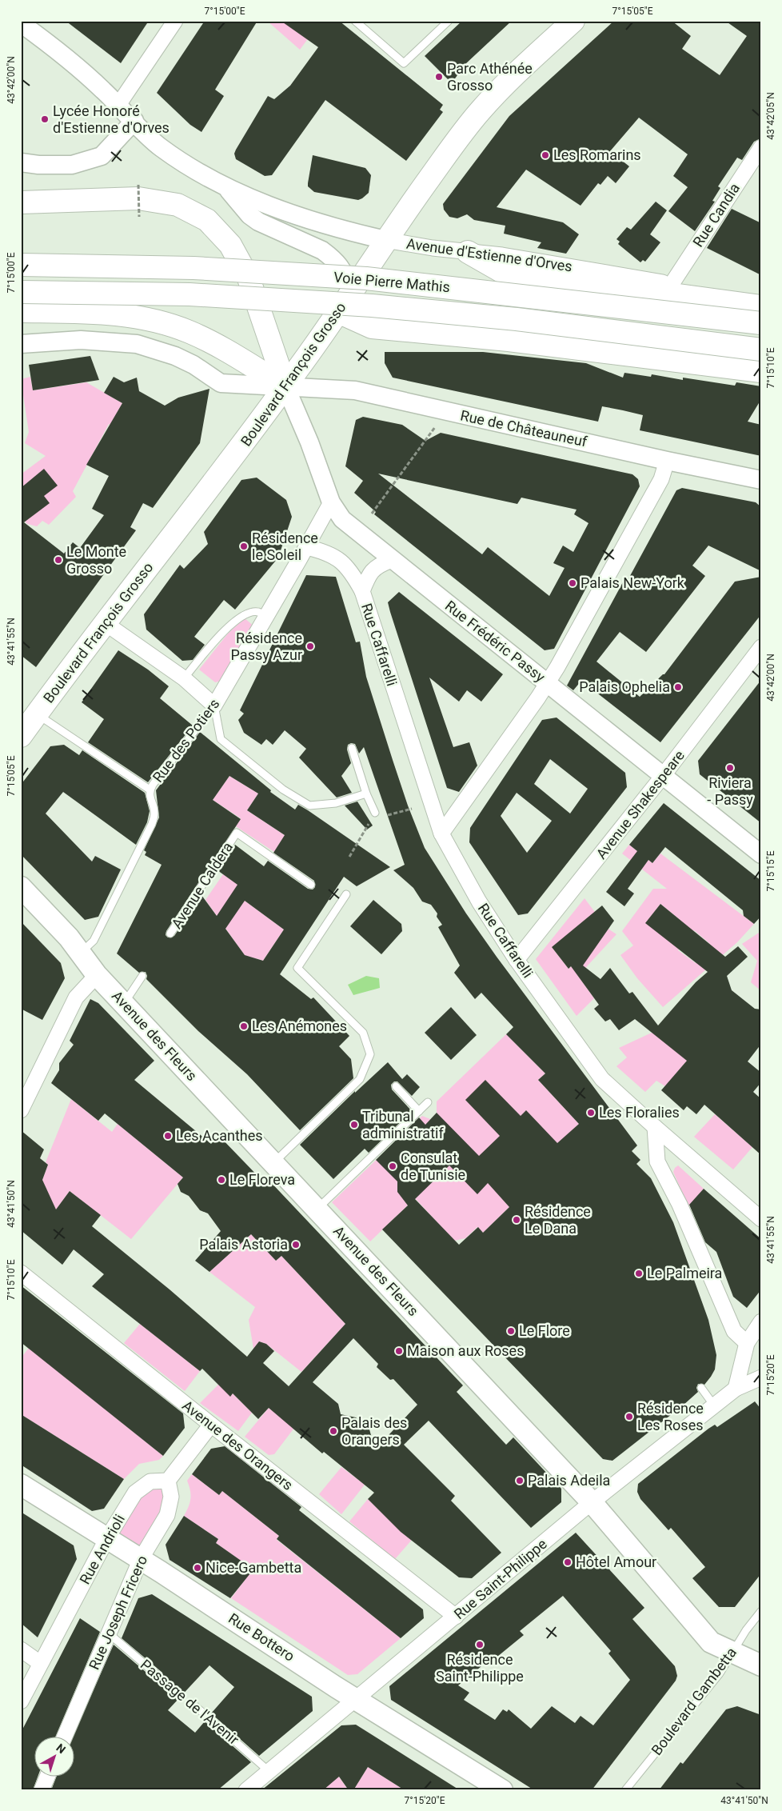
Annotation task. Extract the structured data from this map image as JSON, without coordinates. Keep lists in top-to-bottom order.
{
  "streets": {
    "main road": [
      "Voie Pierre Mathis",
      "Boulevard François Grosso",
      "Avenue des Fleurs",
      "Rue Bottero"
    ],
    "street": [
      "Rue Candia",
      "Avenue d'Estienne d'Orves",
      "Rue de Châteauneuf",
      "Rue Frédéric Passy",
      "Rue Caffarelli",
      "Rue des Potiers",
      "Avenue Shakespeare",
      "Avenue des Orangers",
      "Rue Andrioli",
      "Rue Saint-Philippe",
      "Rue Joseph Fricero"
    ],
    "lane": ["Avenue Caldera", "Boulevard Gambetta", "Passage de l'Avenir"]
  },
  "crossings": [
    ["Rue Candia", "Avenue d'Estienne d'Orves"],
    ["Avenue d'Estienne d'Orves", "Boulevard François Grosso"],
    ["Boulevard François Grosso", "Rue de Châteauneuf"],
    ["Boulevard François Grosso", "Rue Frédéric Passy"],
    ["Rue de Châteauneuf", "Rue Frédéric Passy"],
    ["Rue Frédéric Passy", "Rue Caffarelli"],
    ["Rue Frédéric Passy", "Rue des Potiers"],
    ["Rue Frédéric Passy", "Avenue Shakespeare"],
    ["Rue Caffarelli", "Rue des Potiers"],
    ["Rue Caffarelli", "Avenue Shakespeare"],
    ["Rue des Potiers", "Avenue des Fleurs"],
    ["Avenue des Fleurs", "Rue Saint-Philippe"],
    ["Avenue des Fleurs", "Boulevard Gambetta"],
    ["Avenue des Orangers", "Rue Saint-Philippe"],
    ["Rue Andrioli", "Rue Joseph Fricero"],
    ["Rue Andrioli", "Rue Bottero"],
    ["Rue Saint-Philippe", "Rue Bottero"],
    ["Rue Saint-Philippe", "Passage de l'Avenir"],
    ["Rue Joseph Fricero", "Rue Bottero"],
    ["Rue Joseph Fricero", "Passage de l'Avenir"]
  ],
  "places": [
    "Parc Athénée Grosso",
    "Lycée Honoré d'Estienne d'Orves",
    "Les Romarins",
    "Résidence le Soleil",
    "Le Monte Grosso",
    "Palais New-York",
    "Résidence Passy Azur",
    "Palais Ophelia",
    "Riviera - Passy",
    "Les Anémones",
    "Les Floralies",
    "Tribunal administratif",
    "Les Acanthes",
    "Consulat de Tunisie",
    "Le Floreva",
    "Résidence Le Dana",
    "Palais Astoria",
    "Le Palmeira",
    "Le Flore",
    "Maison aux Roses",
    "Résidence Les Roses",
    "Palais des Orangers",
    "Palais Adeila",
    "Hôtel Amour",
    "Nice-Gambetta",
    "Résidence Saint-Philippe"
  ],
  "north": "top right",
  "coordinates": [
    "7°15'00\"E",
    "7°15'05\"E",
    "43°42'00\"N",
    "43°42'05\"N",
    "7°15'10\"E",
    "43°41'55\"N",
    "7°15'15\"E",
    "43°41'50\"N",
    "7°15'20\"E"
  ]
}
